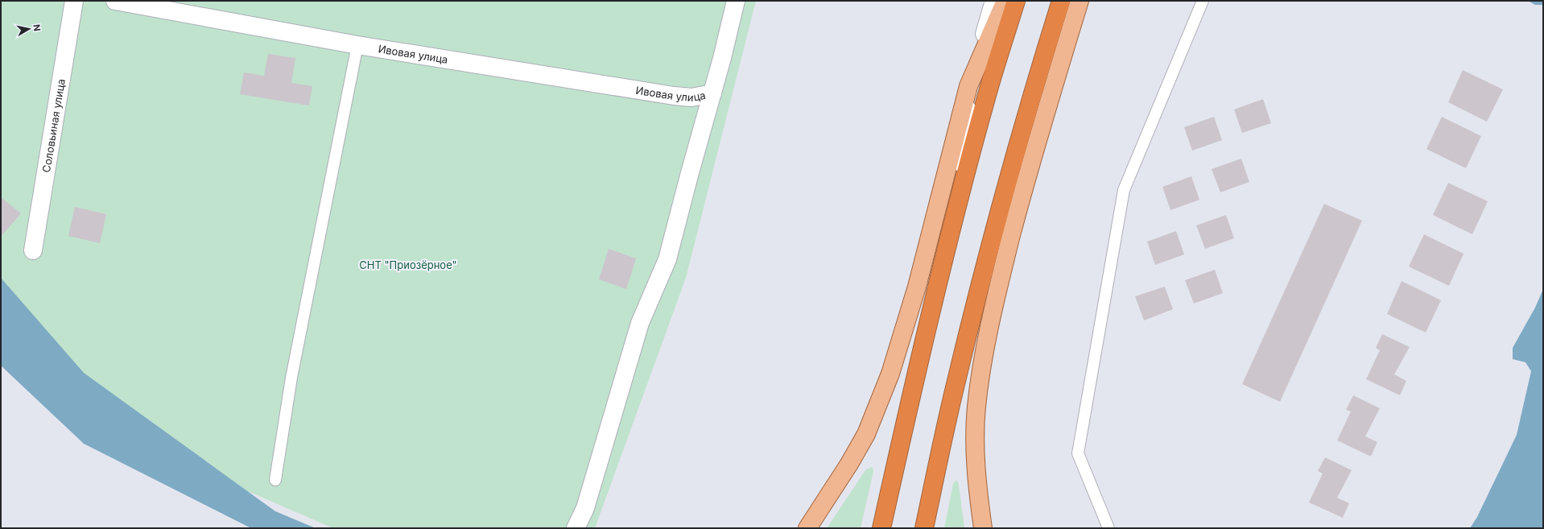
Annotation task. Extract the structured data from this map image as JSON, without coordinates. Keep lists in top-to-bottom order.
{
  "streets": {
    "street": ["Ивовая улица", "Соловьиная улица"]
  },
  "parks": ["СНТ \"Приозёрное\""],
  "north": "right"
}
